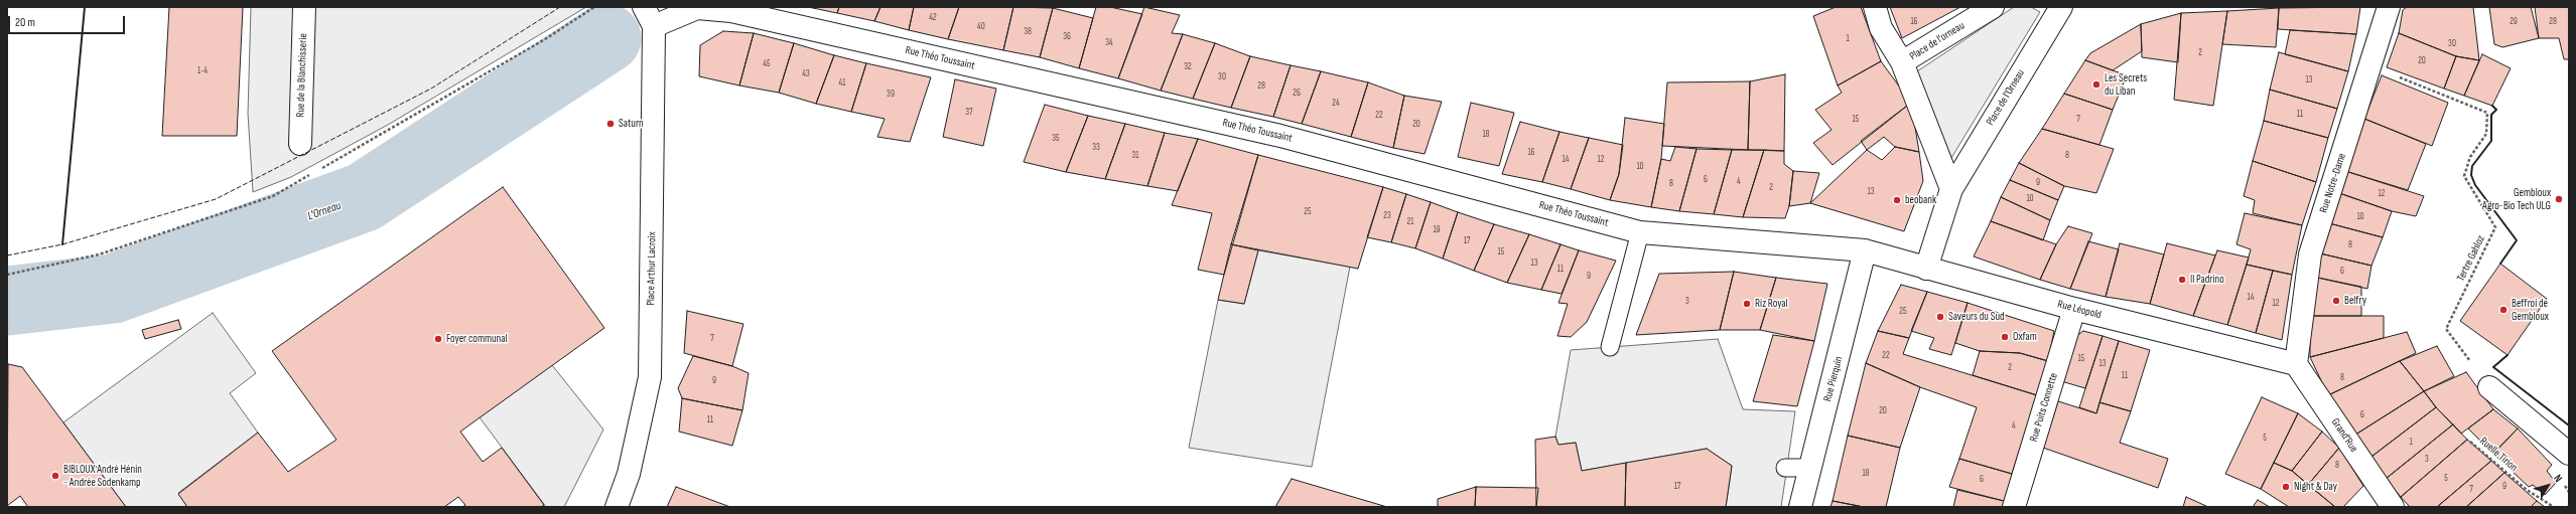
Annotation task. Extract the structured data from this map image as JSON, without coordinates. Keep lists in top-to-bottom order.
{
  "streets": {
    "street": [
      "Place de l'orneau",
      "Rue Théo Toussaint",
      "Rue de la Blanchisserie",
      "Place de l'Orneau",
      "Rue Notre-Dame",
      "Place Arthur Lacroix",
      "Rue Léopold",
      "Rue Pierquin",
      "Rue Puits Connette",
      "Grand'Rue"
    ],
    "path": ["Tertre Gahloz", "Ruelle Tirion"]
  },
  "crossings": [
    ["Place de l'orneau", "Place de l'Orneau"],
    ["Rue Théo Toussaint", "Place Arthur Lacroix"],
    ["Rue Théo Toussaint", "Rue Léopold"],
    ["Rue Théo Toussaint", "Rue Pierquin"],
    ["Place de l'Orneau", "Rue Léopold"],
    ["Rue Notre-Dame", "Tertre Gahloz"],
    ["Rue Notre-Dame", "Rue Léopold"],
    ["Rue Notre-Dame", "Grand'Rue"],
    ["Rue Léopold", "Rue Pierquin"],
    ["Rue Léopold", "Rue Puits Connette"],
    ["Rue Léopold", "Grand'Rue"]
  ],
  "water": ["L'Orneau"],
  "places": [
    "Les Secrets du Liban",
    "Saturn",
    "Gembloux Agro-Bio Tech ULG",
    "beobank",
    "Il Padrino",
    "Belfry",
    "Riz Royal",
    "Beffroi de Gembloux",
    "Saveurs du Sud",
    "Oxfam",
    "Foyer communal",
    "BIBLOUX André Hénin - Andrée Sodenkamp",
    "Night & Day"
  ],
  "house_numbers": [
    "42",
    "16",
    "29",
    "28",
    "40",
    "38",
    "36",
    "1",
    "34",
    "30",
    "2",
    "20",
    "45",
    "32",
    "1-4",
    "43",
    "30",
    "13",
    "41",
    "28",
    "26",
    "39",
    "24",
    "37",
    "11",
    "22",
    "15",
    "7",
    "20",
    "18",
    "35",
    "33",
    "16",
    "31",
    "8",
    "14",
    "12",
    "10",
    "6",
    "4",
    "9",
    "8",
    "2",
    "13",
    "12",
    "10",
    "25",
    "23",
    "10",
    "21",
    "19",
    "17",
    "8",
    "15",
    "13",
    "11",
    "6",
    "9",
    "14",
    "3",
    "12",
    "25",
    "7",
    "22",
    "15",
    "13",
    "2",
    "11",
    "8",
    "9",
    "20",
    "6",
    "11",
    "4",
    "5",
    "1",
    "3",
    "8",
    "18",
    "5",
    "6",
    "17",
    "9",
    "7"
  ],
  "scale_bar": "20 m",
  "north": "top right"
}
